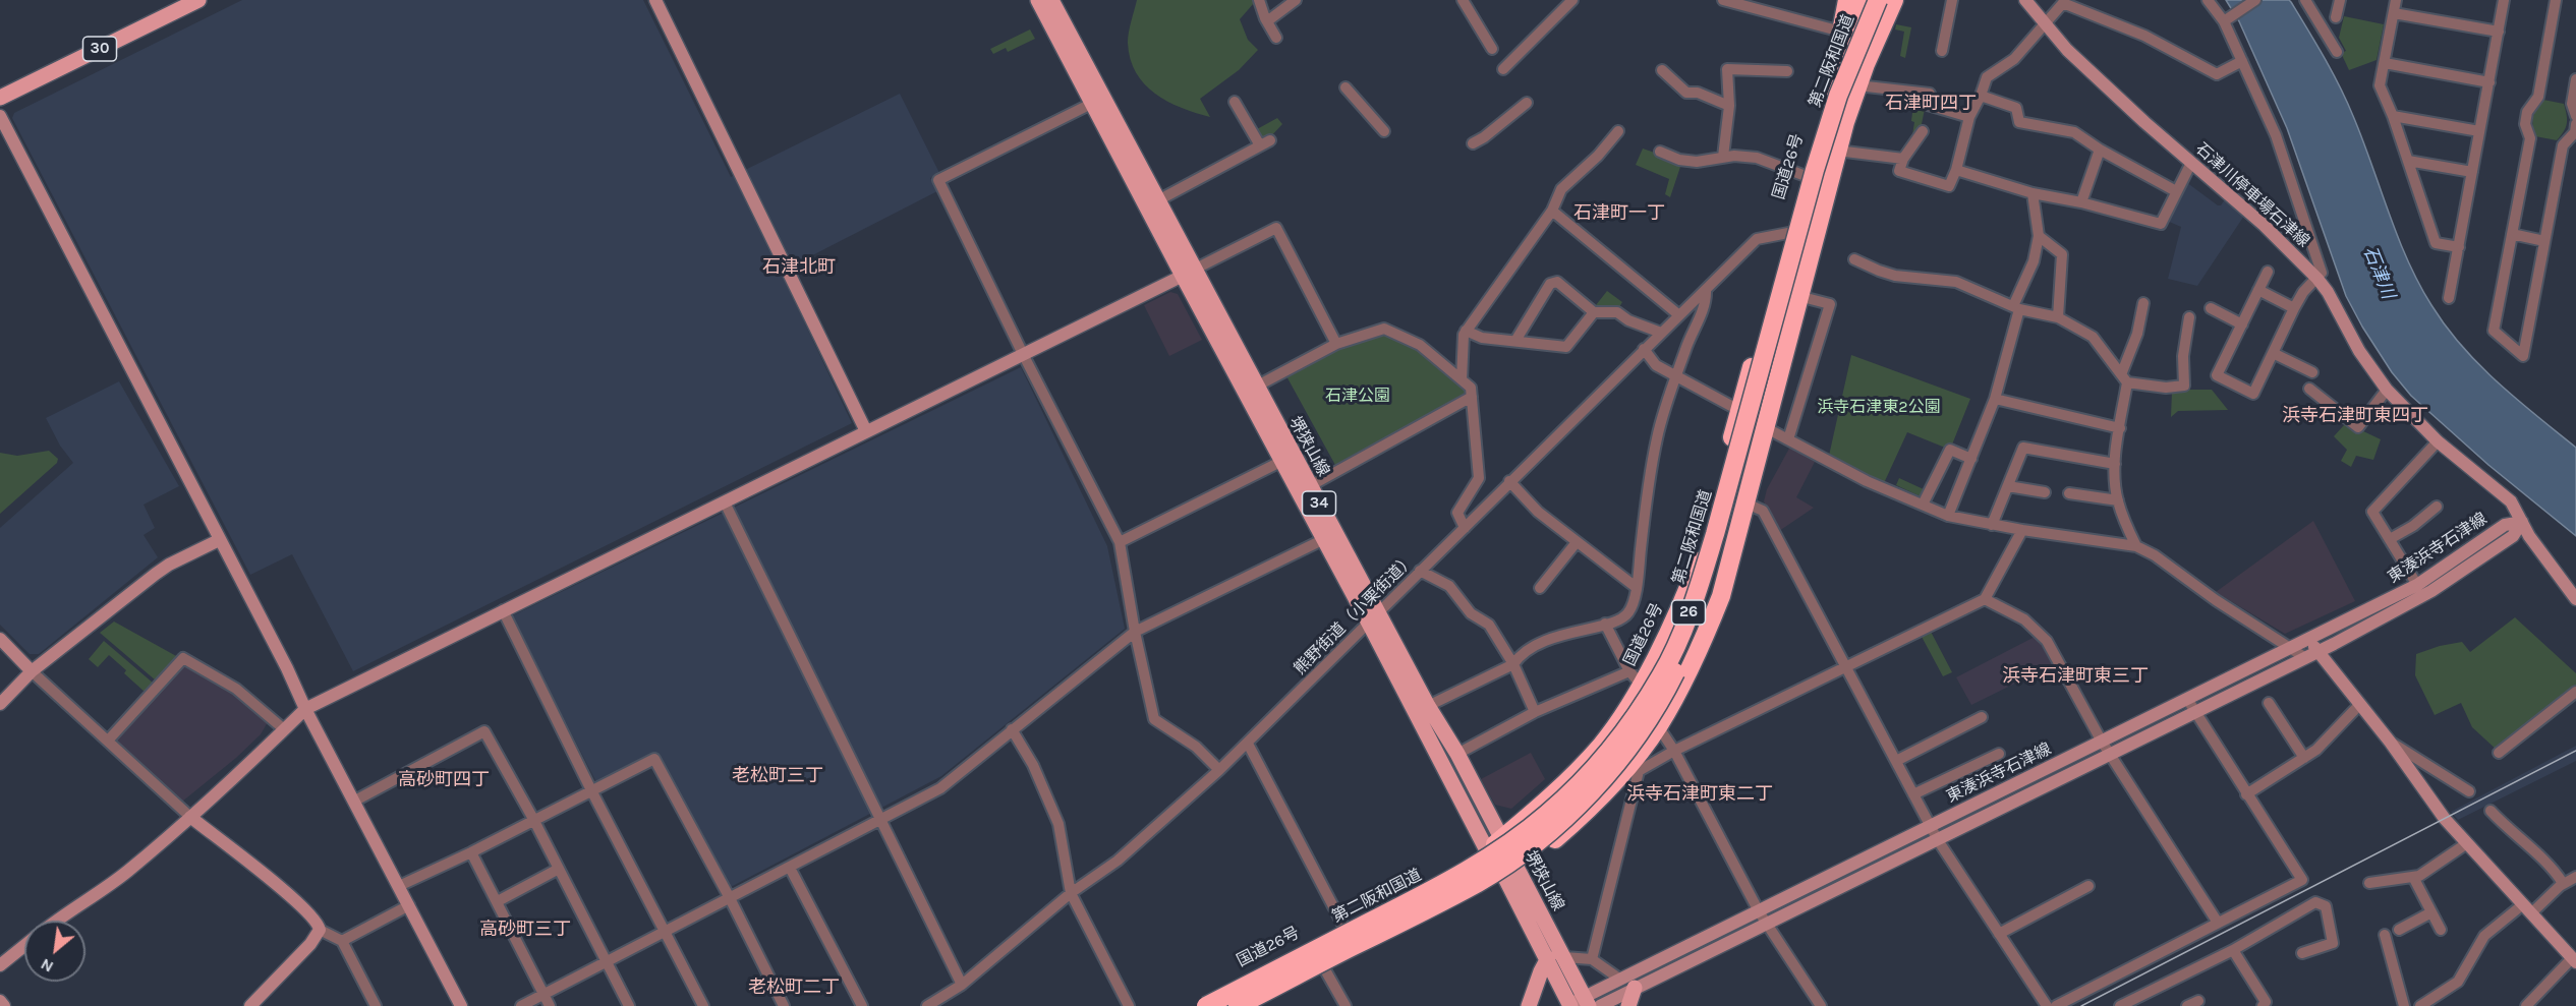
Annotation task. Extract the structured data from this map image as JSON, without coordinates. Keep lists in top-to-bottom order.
{
  "streets": {
    "highway": ["第二阪和国道", "国道26号", "26"],
    "main road": ["30", "堺狭山線", "34"],
    "street": ["石津川停車場石津線", "東湊浜寺石津線", "熊野街道（小栗街道）"]
  },
  "crossings": [
    ["国道26号", "堺狭山線"],
    ["国道26号", "熊野街道（小栗街道）"],
    ["石津川停車場石津線", "東湊浜寺石津線"],
    ["堺狭山線", "東湊浜寺石津線"],
    ["堺狭山線", "26"],
    ["堺狭山線", "熊野街道（小栗街道）"]
  ],
  "districts": [
    "石津町四丁",
    "石津町一丁",
    "石津北町",
    "浜寺石津町東四丁",
    "浜寺石津町東三丁",
    "老松町三丁",
    "高砂町四丁",
    "浜寺石津町東二丁",
    "高砂町三丁",
    "老松町二丁"
  ],
  "water": ["石津川"],
  "parks": ["石津公園", "浜寺石津東2公園"],
  "north": "bottom left"
}
